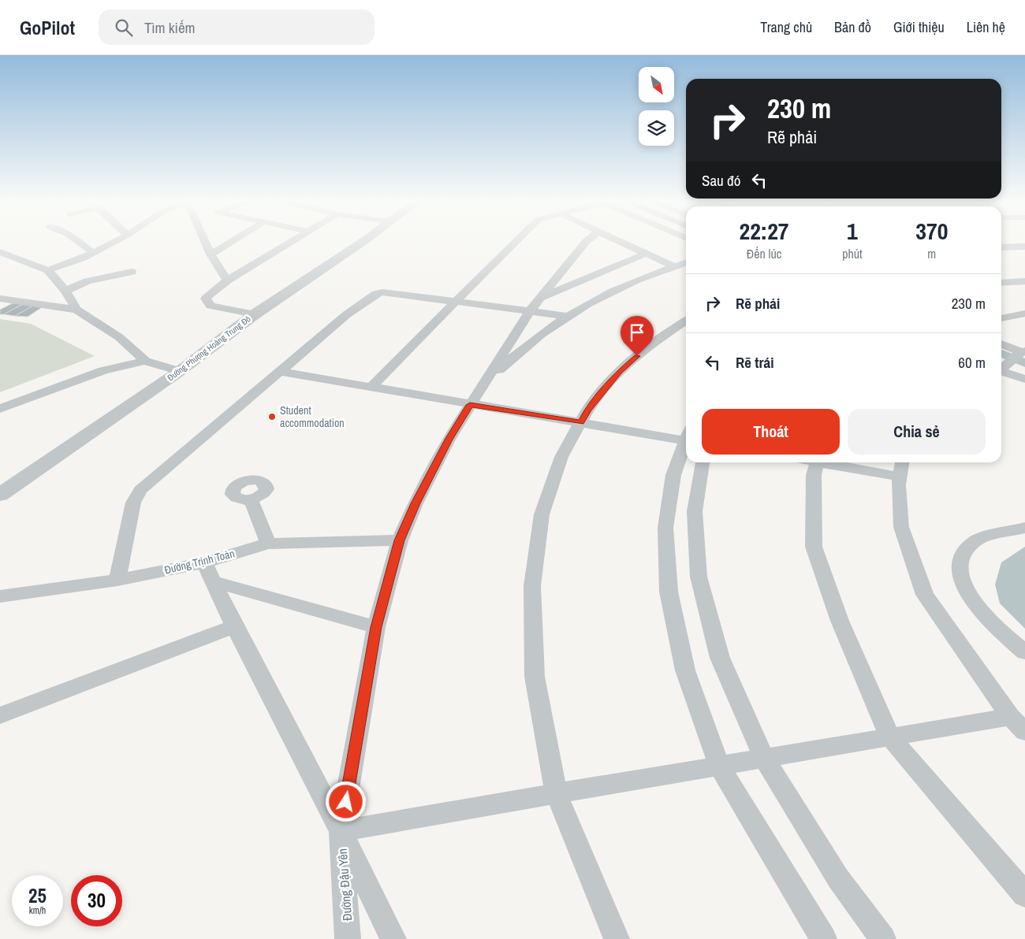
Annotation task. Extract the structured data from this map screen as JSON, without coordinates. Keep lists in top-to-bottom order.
{
  "streets": {
    "street": ["Đường Phượng Hoàng Trung Đô", "Đường Trịnh Toàn", "Đường Đậu Yên"]
  },
  "places": ["Student accommodation"],
  "north": "bottom right",
  "page": {
    "header": "GoPilot",
    "search": "Tìm kiếm",
    "nav": [
      "Trang chủ",
      "Bản đồ",
      "Giới thiệu",
      "Liên hệ"
    ],
    "turn": ["230 m", "Rẽ phải"],
    "then": "Sau đó",
    "eta": [
      "22:27",
      "Đến lúc",
      "1",
      "phút",
      "370",
      "m"
    ],
    "list": [
      {
        "name": "Rẽ phải",
        "value": "230 m"
      },
      {
        "name": "Rẽ trái",
        "value": "60 m"
      }
    ],
    "buttons": ["Thoát", "Chia sẻ"],
    "speed": "25 km/h",
    "limit": "30"
  }
}
